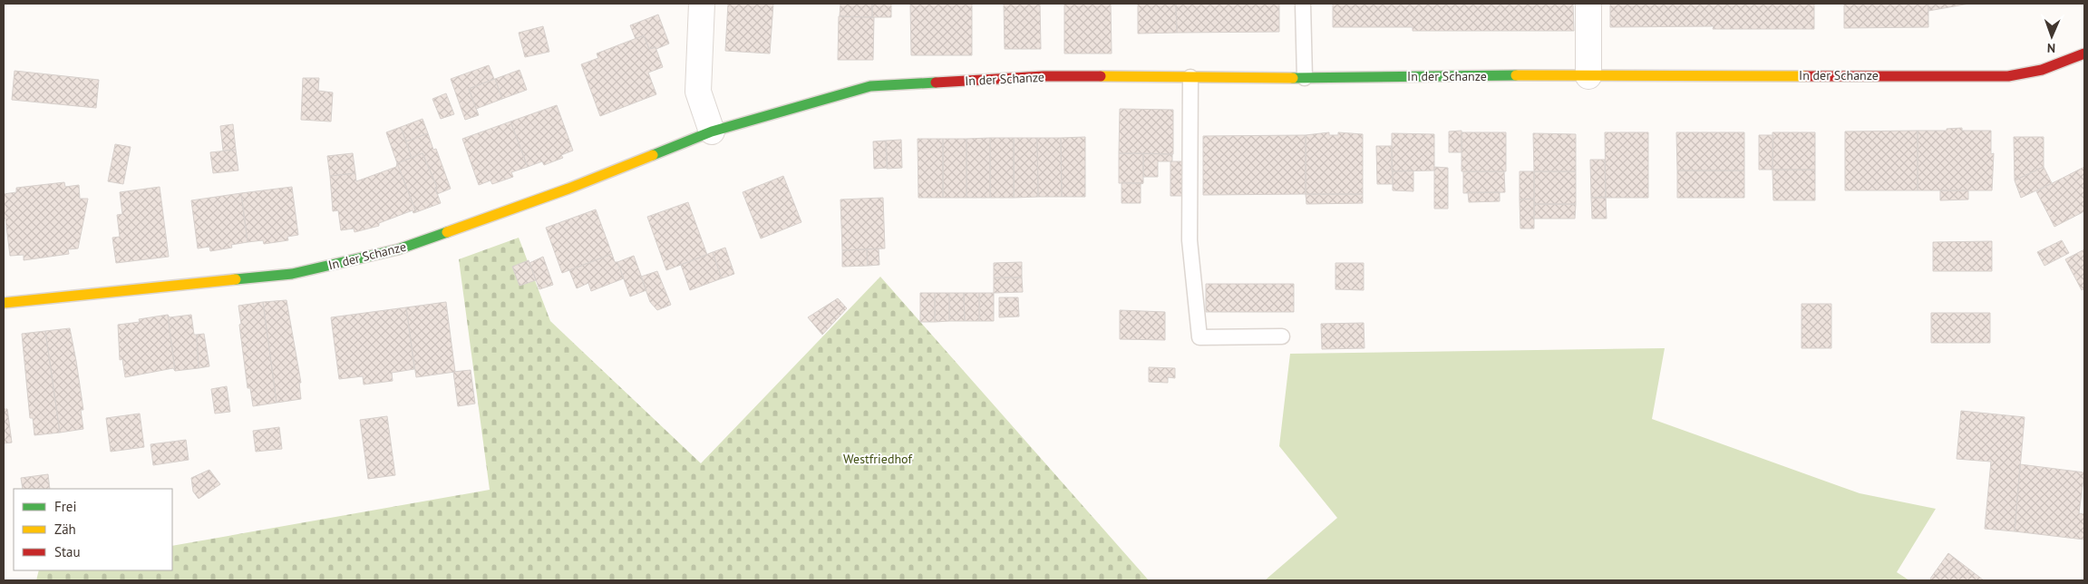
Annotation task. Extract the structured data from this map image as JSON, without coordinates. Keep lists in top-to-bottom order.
{
  "streets": {
    "street": ["In der Schanze"]
  },
  "parks": ["Westfriedhof"],
  "legend": ["Frei", "Zäh", "Stau"],
  "north": "bottom"
}
